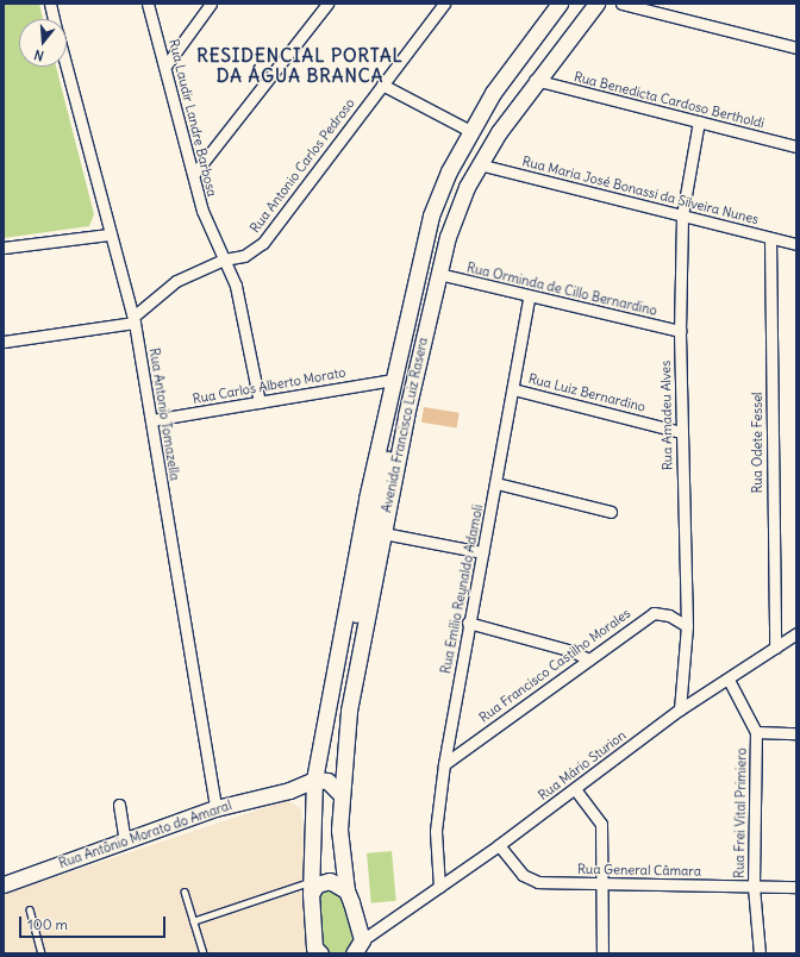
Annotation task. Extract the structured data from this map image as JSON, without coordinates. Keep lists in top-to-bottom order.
{
  "streets": {
    "street": [
      "Rua Benedicta Cardoso Bertholdi",
      "Rua Laudir Landre Barbosa",
      "Rua Antonio Carlos Pedroso",
      "Rua Maria José Bonassi da Silveira Nunes",
      "Rua Orminda de Cillo Bernardino",
      "Rua Carlos Alberto Morato",
      "Rua Luiz Bernardino",
      "Rua Antonio Tomazella",
      "Rua Amadeu Alves",
      "Avenida Francisco Luiz Rasera",
      "Rua Odete Fessel",
      "Rua Emílio Reynaldo Adamoli",
      "Rua Francisco Castilho Morales",
      "Rua Mário Sturion",
      "Rua Frei Vital Primiero",
      "Rua Antônio Morato do Amaral",
      "Rua General Câmara"
    ]
  },
  "crossings": [
    ["Rua Benedicta Cardoso Bertholdi", "Rua Amadeu Alves"],
    ["Rua Benedicta Cardoso Bertholdi", "Avenida Francisco Luiz Rasera"],
    ["Rua Laudir Landre Barbosa", "Rua Antonio Carlos Pedroso"],
    ["Rua Laudir Landre Barbosa", "Rua Carlos Alberto Morato"],
    ["Rua Antonio Carlos Pedroso", "Rua Antonio Tomazella"],
    ["Rua Maria José Bonassi da Silveira Nunes", "Rua Amadeu Alves"],
    ["Rua Maria José Bonassi da Silveira Nunes", "Avenida Francisco Luiz Rasera"],
    ["Rua Maria José Bonassi da Silveira Nunes", "Rua Odete Fessel"],
    ["Rua Orminda de Cillo Bernardino", "Rua Amadeu Alves"],
    ["Rua Orminda de Cillo Bernardino", "Avenida Francisco Luiz Rasera"],
    ["Rua Orminda de Cillo Bernardino", "Rua Emílio Reynaldo Adamoli"],
    ["Rua Carlos Alberto Morato", "Rua Antonio Tomazella"],
    ["Rua Carlos Alberto Morato", "Avenida Francisco Luiz Rasera"],
    ["Rua Luiz Bernardino", "Rua Amadeu Alves"],
    ["Rua Luiz Bernardino", "Rua Emílio Reynaldo Adamoli"],
    ["Rua Antonio Tomazella", "Rua Antônio Morato do Amaral"],
    ["Rua Amadeu Alves", "Rua Francisco Castilho Morales"],
    ["Rua Amadeu Alves", "Rua Mário Sturion"],
    ["Avenida Francisco Luiz Rasera", "Rua Mário Sturion"],
    ["Avenida Francisco Luiz Rasera", "Rua Antônio Morato do Amaral"],
    ["Rua Odete Fessel", "Rua Mário Sturion"],
    ["Rua Emílio Reynaldo Adamoli", "Rua Francisco Castilho Morales"],
    ["Rua Emílio Reynaldo Adamoli", "Rua Mário Sturion"],
    ["Rua Mário Sturion", "Rua Frei Vital Primiero"],
    ["Rua Mário Sturion", "Rua General Câmara"],
    ["Rua Frei Vital Primiero", "Rua General Câmara"]
  ],
  "districts": ["RESIDENCIAL PORTAL DA ÁGUA BRANCA"],
  "scale_bar": "100 m",
  "north": "bottom"
}
